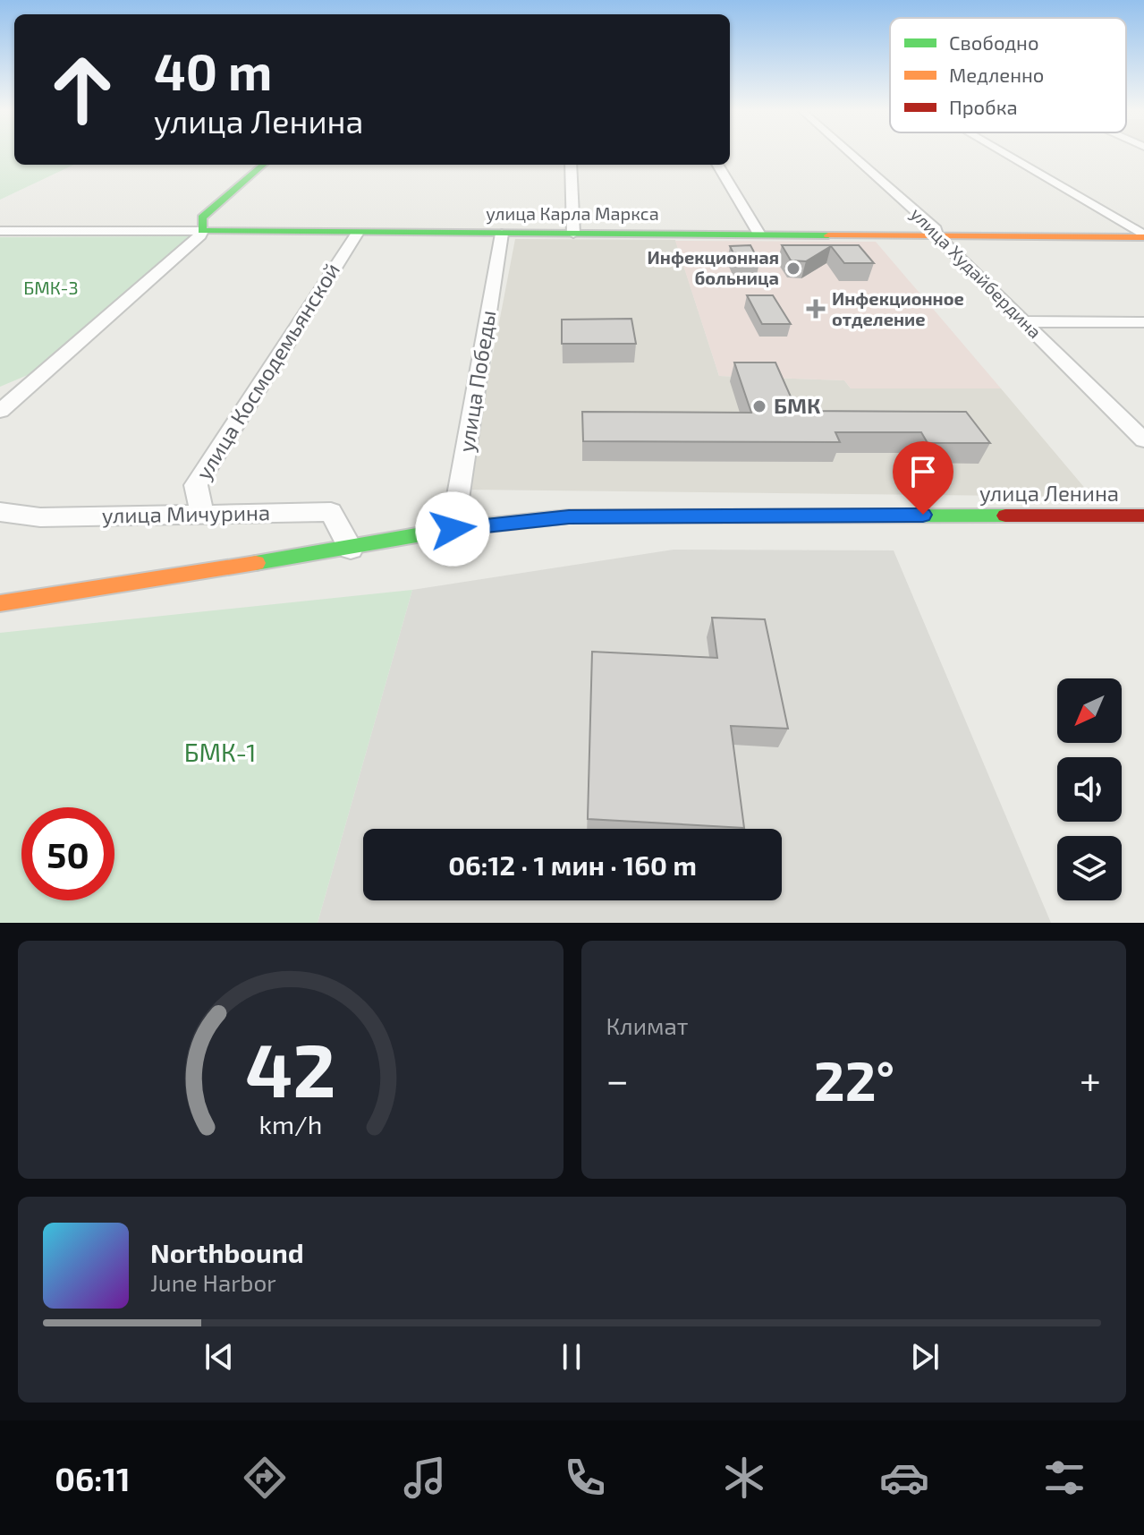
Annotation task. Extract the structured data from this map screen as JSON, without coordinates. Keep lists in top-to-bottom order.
{
  "streets": {
    "street": [
      "улица Карла Маркса",
      "улица Худайбердина",
      "улица Космодемьянской",
      "улица Победы",
      "улица Ленина",
      "улица Мичурина"
    ]
  },
  "crossings": [
    ["улица Карла Маркса", "улица Худайбердина"],
    ["улица Карла Маркса", "улица Космодемьянской"],
    ["улица Карла Маркса", "улица Победы"],
    ["улица Космодемьянской", "улица Мичурина"],
    ["улица Победы", "улица Ленина"],
    ["улица Ленина", "улица Мичурина"]
  ],
  "parks": ["БМК-3", "БМК-1"],
  "places": {
    "other": ["Инфекционная больница", "БМК"],
    "health": ["Инфекционное отделение"]
  },
  "legend": ["Свободно", "Медленно", "Пробка"],
  "north": "bottom left",
  "page": {
    "turn": ["40 m", "улица Ленина"],
    "limit": "50",
    "trip": "06:12 · 1 мин · 160 m",
    "tile": "Климат",
    "heat": ["−", "22°", "+"],
    "song": ["Northbound", "June Harbor"],
    "tabs": "06:11",
    "gauge": ["42", "km/h"]
  }
}
